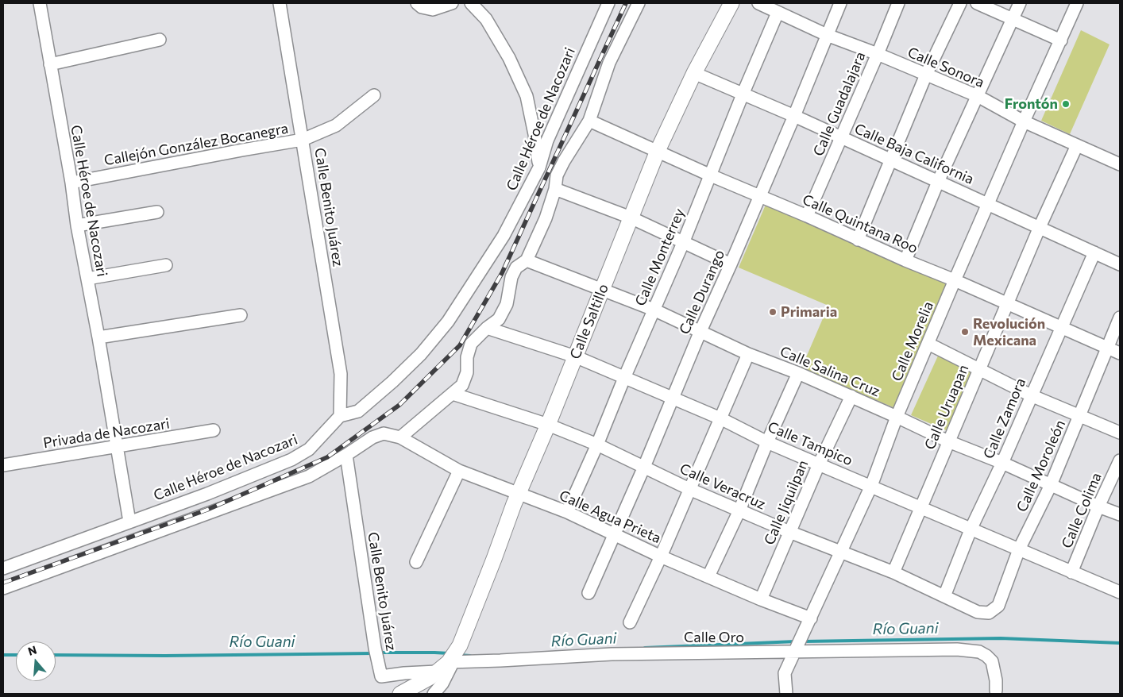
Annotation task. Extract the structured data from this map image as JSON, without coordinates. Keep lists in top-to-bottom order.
{
  "streets": {
    "main road": ["Calle Saltillo"],
    "street": [
      "Calle Sonora",
      "Calle Guadalajara",
      "Calle Héroe de Nacozari",
      "Callejón González Bocanegra",
      "Calle Baja California",
      "Calle Benito Juárez",
      "Calle Quintana Roo",
      "Calle Monterrey",
      "Calle Durango",
      "Calle Morelia",
      "Calle Salina Cruz",
      "Calle Uruapan",
      "Calle Zamora",
      "Privada de Nacozari",
      "Calle Tampico",
      "Calle Moroleón",
      "Calle Veracruz",
      "Calle Jiquilpan",
      "Calle Colima",
      "Calle Agua Prieta",
      "Calle Oro"
    ]
  },
  "crossings": [
    ["Calle Sonora", "Calle Guadalajara"],
    ["Calle Sonora", "Calle Monterrey"],
    ["Calle Sonora", "Calle Durango"],
    ["Calle Sonora", "Calle Morelia"],
    ["Calle Sonora", "Calle Uruapan"],
    ["Calle Guadalajara", "Calle Baja California"],
    ["Calle Guadalajara", "Calle Quintana Roo"],
    ["Calle Héroe de Nacozari", "Callejón González Bocanegra"],
    ["Calle Héroe de Nacozari", "Calle Benito Juárez"],
    ["Calle Héroe de Nacozari", "Privada de Nacozari"],
    ["Callejón González Bocanegra", "Calle Benito Juárez"],
    ["Calle Baja California", "Calle Monterrey"],
    ["Calle Baja California", "Calle Durango"],
    ["Calle Baja California", "Calle Saltillo"],
    ["Calle Baja California", "Calle Morelia"],
    ["Calle Baja California", "Calle Uruapan"],
    ["Calle Baja California", "Calle Zamora"],
    ["Calle Benito Juárez", "Calle Agua Prieta"],
    ["Calle Quintana Roo", "Calle Monterrey"],
    ["Calle Quintana Roo", "Calle Durango"],
    ["Calle Quintana Roo", "Calle Saltillo"],
    ["Calle Quintana Roo", "Calle Morelia"],
    ["Calle Quintana Roo", "Calle Uruapan"],
    ["Calle Quintana Roo", "Calle Zamora"],
    ["Calle Quintana Roo", "Calle Moroleón"],
    ["Calle Monterrey", "Calle Salina Cruz"],
    ["Calle Monterrey", "Calle Tampico"],
    ["Calle Monterrey", "Calle Veracruz"],
    ["Calle Monterrey", "Calle Agua Prieta"],
    ["Calle Durango", "Calle Salina Cruz"],
    ["Calle Durango", "Calle Tampico"],
    ["Calle Durango", "Calle Veracruz"],
    ["Calle Durango", "Calle Agua Prieta"],
    ["Calle Saltillo", "Calle Salina Cruz"],
    ["Calle Saltillo", "Calle Tampico"],
    ["Calle Saltillo", "Calle Veracruz"],
    ["Calle Saltillo", "Calle Agua Prieta"],
    ["Calle Saltillo", "Calle Oro"],
    ["Calle Morelia", "Calle Salina Cruz"],
    ["Calle Morelia", "Calle Tampico"],
    ["Calle Morelia", "Calle Veracruz"],
    ["Calle Morelia", "Calle Agua Prieta"],
    ["Calle Morelia", "Calle Oro"],
    ["Calle Salina Cruz", "Calle Uruapan"],
    ["Calle Salina Cruz", "Calle Zamora"],
    ["Calle Salina Cruz", "Calle Moroleón"],
    ["Calle Salina Cruz", "Calle Jiquilpan"],
    ["Calle Salina Cruz", "Calle Colima"],
    ["Calle Uruapan", "Calle Tampico"],
    ["Calle Uruapan", "Calle Veracruz"],
    ["Calle Zamora", "Calle Tampico"],
    ["Calle Zamora", "Calle Veracruz"],
    ["Calle Tampico", "Calle Moroleón"],
    ["Calle Tampico", "Calle Jiquilpan"],
    ["Calle Tampico", "Calle Colima"],
    ["Calle Moroleón", "Calle Veracruz"],
    ["Calle Veracruz", "Calle Jiquilpan"],
    ["Calle Jiquilpan", "Calle Agua Prieta"]
  ],
  "water": ["Río Guani"],
  "places": ["Frontón", "Primaria", "Revolución Mexicana"],
  "north": "top"
}
